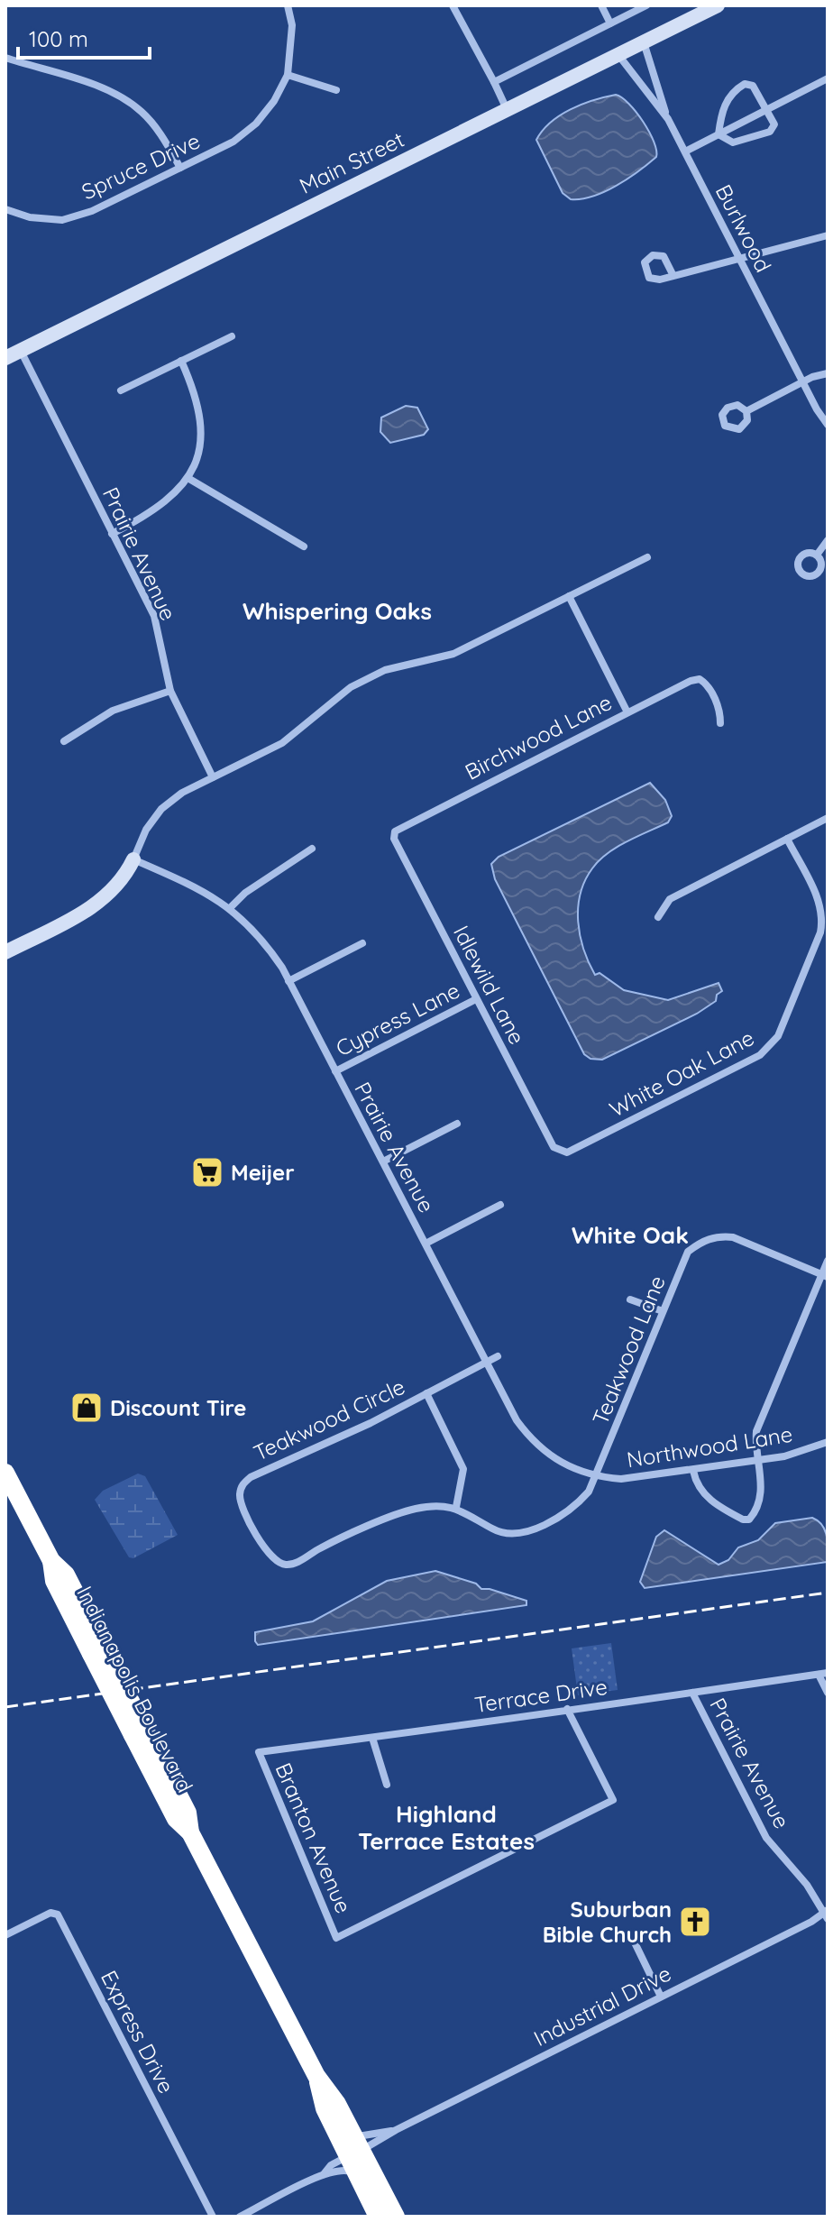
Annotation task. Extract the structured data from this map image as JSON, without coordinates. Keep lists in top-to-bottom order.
{
  "streets": {
    "highway": ["Indianapolis Boulevard"],
    "street": [
      "Main Street",
      "Spruce Drive",
      "Burlwood",
      "Prairie Avenue",
      "Birchwood Lane",
      "Idlewild Lane",
      "Cypress Lane",
      "White Oak Lane",
      "Teakwood Lane",
      "Teakwood Circle",
      "Northwood Lane",
      "Terrace Drive",
      "Branton Avenue",
      "Industrial Drive",
      "Express Drive"
    ]
  },
  "crossings": [
    ["Main Street", "Burlwood"],
    ["Main Street", "Prairie Avenue"],
    ["Prairie Avenue", "Cypress Lane"],
    ["Prairie Avenue", "Teakwood Lane"],
    ["Prairie Avenue", "Teakwood Circle"],
    ["Prairie Avenue", "Northwood Lane"],
    ["Prairie Avenue", "Terrace Drive"],
    ["Prairie Avenue", "Industrial Drive"],
    ["Birchwood Lane", "Idlewild Lane"],
    ["Idlewild Lane", "Cypress Lane"],
    ["Idlewild Lane", "White Oak Lane"],
    ["Teakwood Lane", "Northwood Lane"],
    ["Indianapolis Boulevard", "Industrial Drive"],
    ["Terrace Drive", "Branton Avenue"]
  ],
  "districts": ["Whispering Oaks", "White Oak", "Highland Terrace Estates"],
  "places": {
    "supermarket": ["Meijer"],
    "shop": ["Discount Tire"],
    "church": ["Suburban Bible Church"]
  },
  "scale_bar": "100 m"
}
